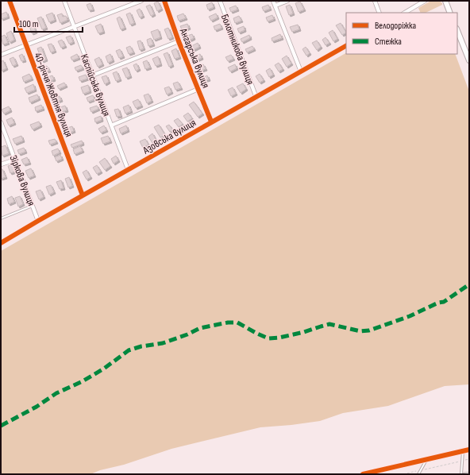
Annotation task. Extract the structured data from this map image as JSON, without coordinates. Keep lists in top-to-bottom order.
{
  "streets": {
    "street": [
      "Болотникова вулиця",
      "Ангарська вулиця",
      "Каспійська вулиця",
      "40-річчя Жовтня вулиця",
      "Азовська вулиця",
      "Зіркова вулиця"
    ]
  },
  "crossings": [
    ["Болотникова вулиця", "Азовська вулиця"],
    ["Ангарська вулиця", "Азовська вулиця"],
    ["Каспійська вулиця", "Азовська вулиця"],
    ["40-річчя Жовтня вулиця", "Азовська вулиця"],
    ["Азовська вулиця", "Зіркова вулиця"]
  ],
  "legend": ["Велодоріжка", "Стежка"],
  "scale_bar": "100 m"
}
